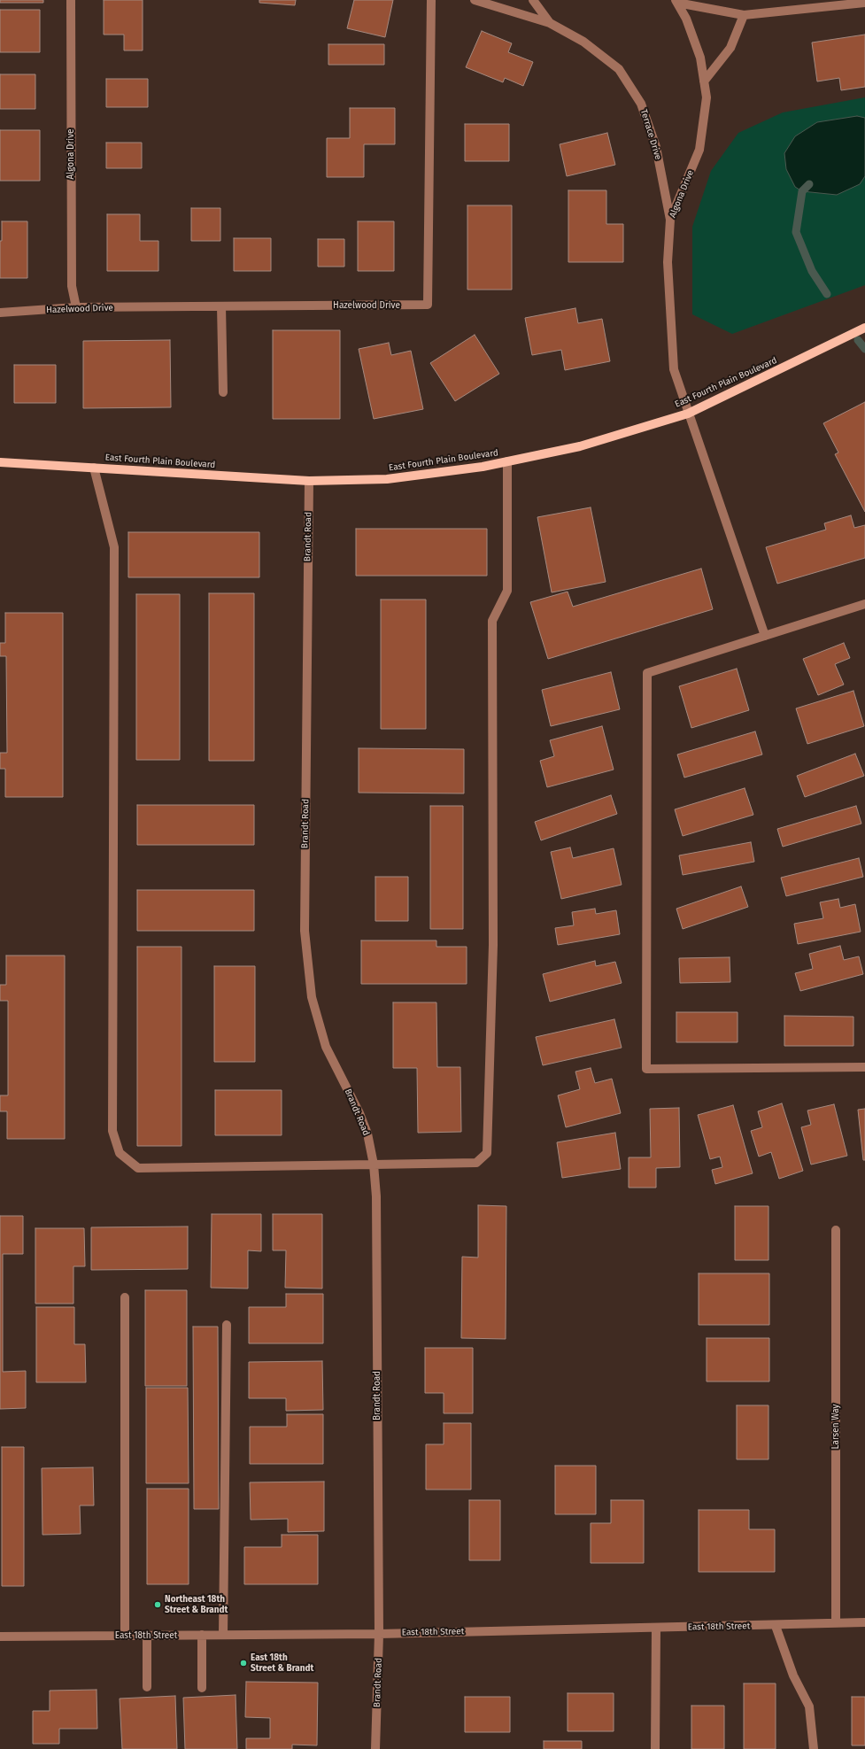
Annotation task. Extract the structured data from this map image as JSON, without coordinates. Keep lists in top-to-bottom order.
{
  "streets": {
    "main road": ["East Fourth Plain Boulevard"],
    "street": [
      "Terrace Drive",
      "Algona Drive",
      "Hazelwood Drive",
      "Brandt Road",
      "Larsen Way",
      "East 18th Street"
    ]
  },
  "crossings": [
    ["Terrace Drive", "Algona Drive"],
    ["Algona Drive", "Hazelwood Drive"],
    ["Algona Drive", "East Fourth Plain Boulevard"],
    ["East Fourth Plain Boulevard", "Brandt Road"],
    ["Brandt Road", "East 18th Street"],
    ["Larsen Way", "East 18th Street"]
  ],
  "places": ["Northeast 18th Street & Brandt", "East 18th Street & Brandt"]
}
